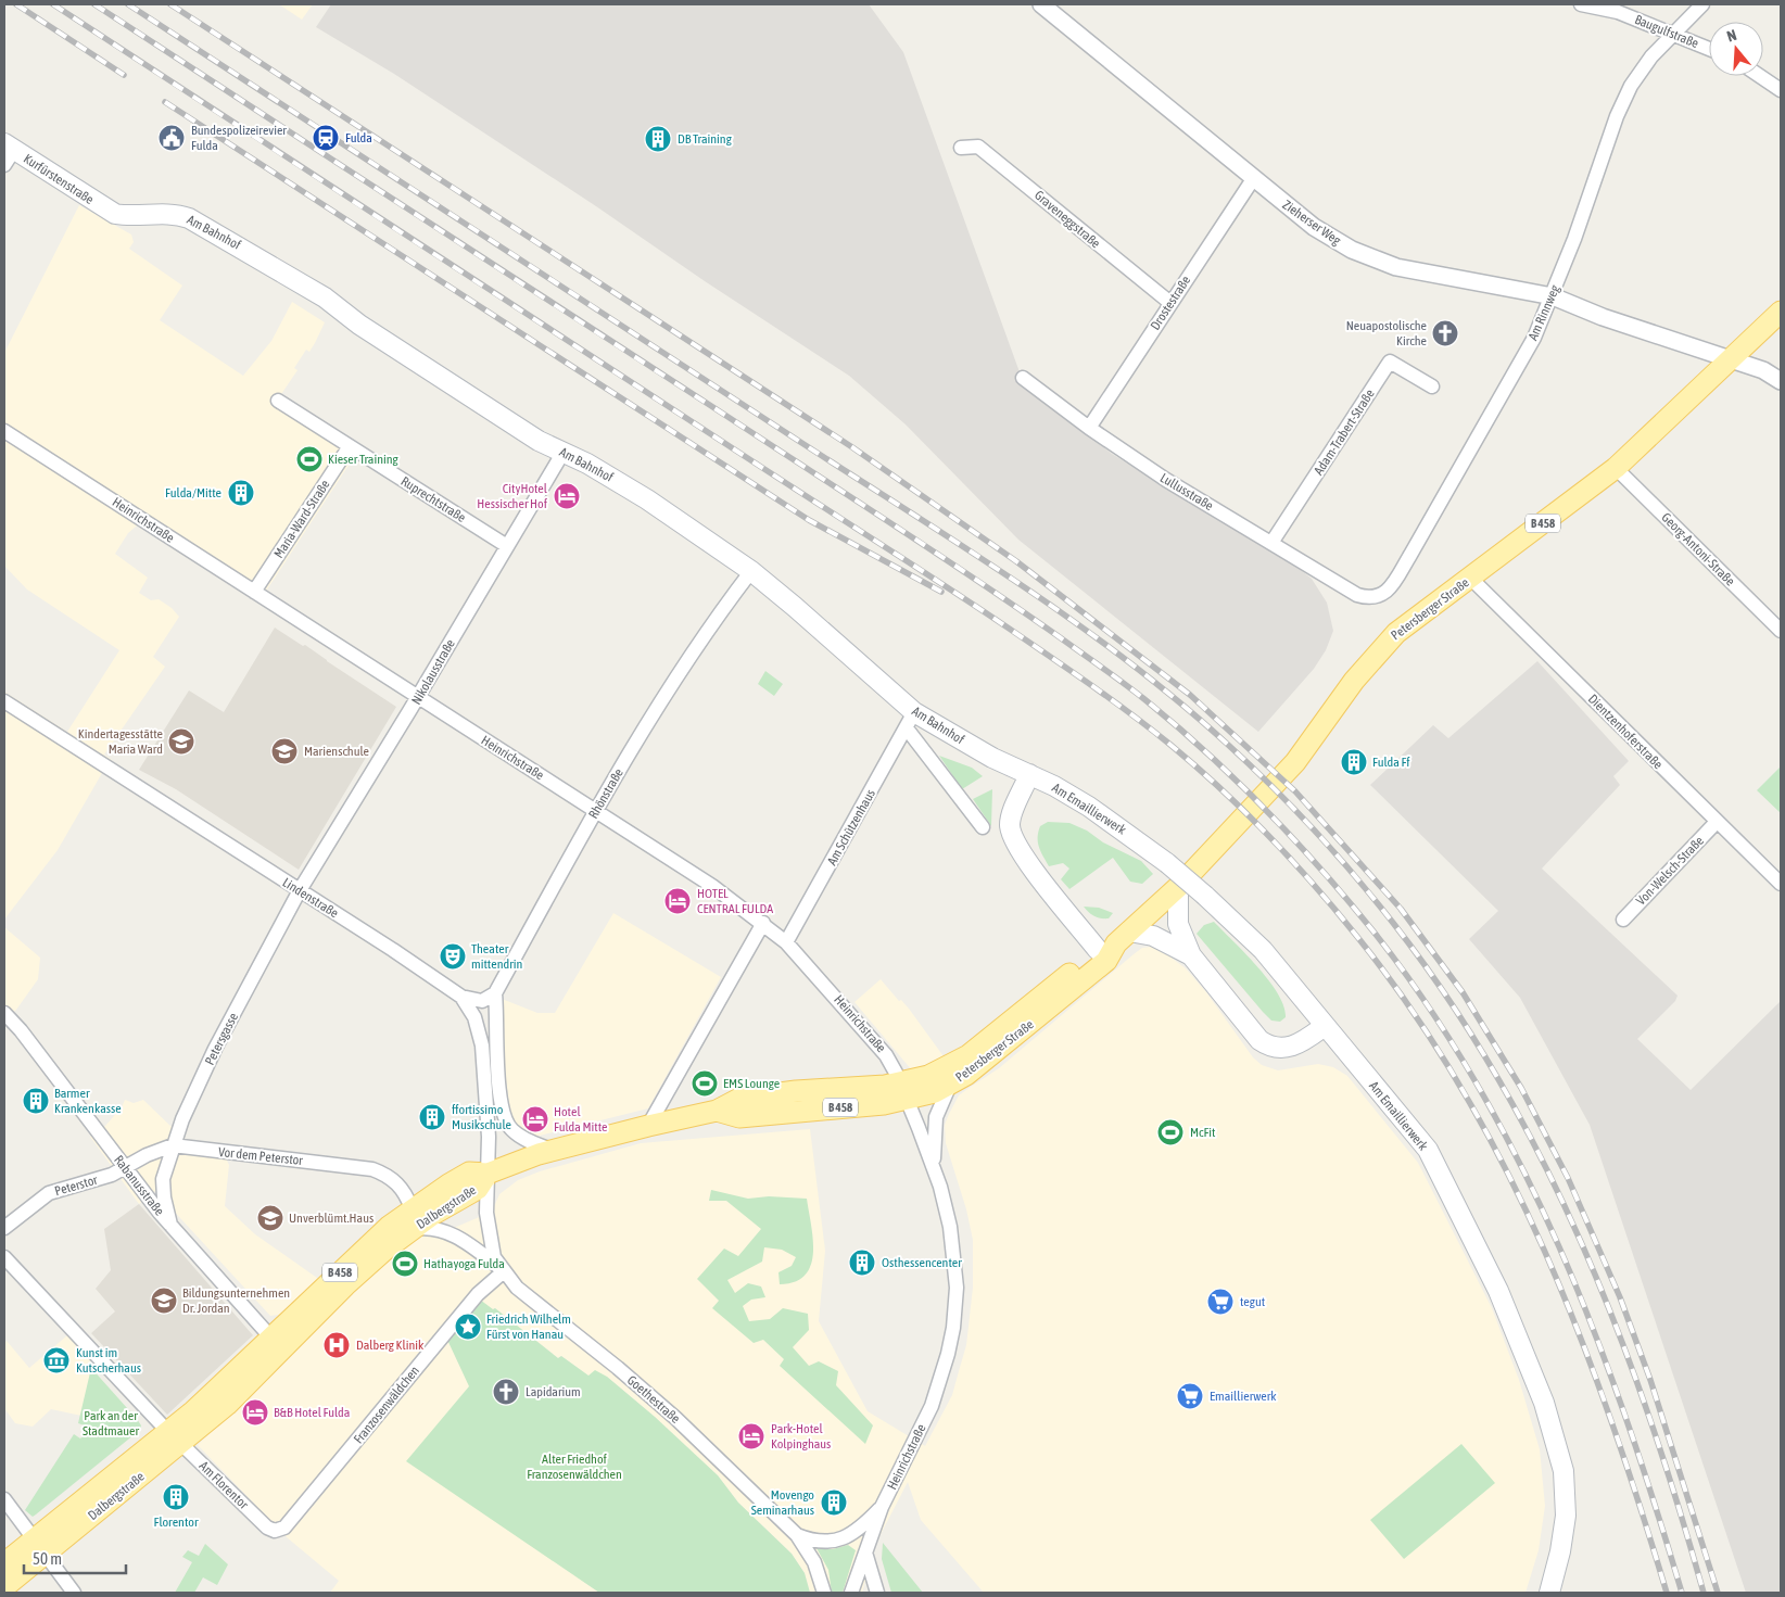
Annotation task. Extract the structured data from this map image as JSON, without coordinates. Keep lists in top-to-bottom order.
{
  "streets": {
    "main road": [
      "Kurfürstenstraße",
      "Am Bahnhof",
      "B 458",
      "Petersberger Straße",
      "Am Emaillierwerk",
      "Dalbergstraße"
    ],
    "street": [
      "Baugulfstraße",
      "Graveneggstraße",
      "Zieherser Weg",
      "Drostestraße",
      "Am Rinnweg",
      "Adam-Trabert-Straße",
      "Lullusstraße",
      "Ruprechtstraße",
      "Maria-Ward-Straße",
      "Heinrichstraße",
      "Georg-Antoni-Straße",
      "Nikolausstraße",
      "Dientzenhoferstraße",
      "Rhönstraße",
      "Am Schützenhaus",
      "Von-Welsch-Straße",
      "Lindenstraße",
      "Petersgasse",
      "Vor dem Peterstor",
      "Peterstor",
      "Rabanusstraße",
      "Goethestraße",
      "Franzosenwäldchen",
      "Am Florentor"
    ]
  },
  "crossings": [
    ["Baugulfstraße", "Am Rinnweg"],
    ["Kurfürstenstraße", "Am Bahnhof"],
    ["Graveneggstraße", "Drostestraße"],
    ["Zieherser Weg", "Drostestraße"],
    ["Zieherser Weg", "Am Rinnweg"],
    ["Zieherser Weg", "Petersberger Straße"],
    ["Am Bahnhof", "Nikolausstraße"],
    ["Am Bahnhof", "Rhönstraße"],
    ["Am Bahnhof", "Am Emaillierwerk"],
    ["Am Bahnhof", "Am Schützenhaus"],
    ["Drostestraße", "Lullusstraße"],
    ["Am Rinnweg", "Lullusstraße"],
    ["Adam-Trabert-Straße", "Lullusstraße"],
    ["Ruprechtstraße", "Maria-Ward-Straße"],
    ["Ruprechtstraße", "Nikolausstraße"],
    ["Maria-Ward-Straße", "Heinrichstraße"],
    ["Heinrichstraße", "Petersberger Straße"],
    ["Heinrichstraße", "Nikolausstraße"],
    ["Heinrichstraße", "Rhönstraße"],
    ["Heinrichstraße", "Am Schützenhaus"],
    ["Georg-Antoni-Straße", "Petersberger Straße"],
    ["Petersberger Straße", "Dientzenhoferstraße"],
    ["Petersberger Straße", "Lindenstraße"],
    ["Petersberger Straße", "Dalbergstraße"],
    ["Petersberger Straße", "Goethestraße"],
    ["Nikolausstraße", "Lindenstraße"],
    ["Nikolausstraße", "Petersgasse"],
    ["Dientzenhoferstraße", "Von-Welsch-Straße"],
    ["Lindenstraße", "Petersgasse"],
    ["Lindenstraße", "Dalbergstraße"],
    ["Lindenstraße", "Goethestraße"],
    ["Petersgasse", "Vor dem Peterstor"],
    ["Vor dem Peterstor", "Dalbergstraße"],
    ["Peterstor", "Rabanusstraße"],
    ["Rabanusstraße", "Dalbergstraße"],
    ["Dalbergstraße", "Goethestraße"],
    ["Dalbergstraße", "Am Florentor"],
    ["Goethestraße", "Franzosenwäldchen"],
    ["Franzosenwäldchen", "Am Florentor"]
  ],
  "parks": ["Park an der Stadtmauer", "Alter Friedhof Franzosenwäldchen"],
  "places": {
    "public building": ["Bundespolizeirevier Fulda"],
    "station": ["Fulda"],
    "building": [
      "DB Training",
      "Fulda/Mitte",
      "Fulda Ff",
      "Barmer Krankenkasse",
      "ffortissimo Musikschule",
      "Osthessencenter",
      "Florentor",
      "Movengo Seminarhaus"
    ],
    "church": ["Neuapostolische Kirche", "Lapidarium"],
    "sports": [
      "Kieser Training",
      "EMS Lounge",
      "McFit",
      "Hathayoga Fulda"
    ],
    "hotel": [
      "CityHotel Hessischer Hof",
      "HOTEL CENTRAL FULDA",
      "Hotel Fulda Mitte",
      "B&B Hotel Fulda",
      "Park-Hotel Kolpinghaus"
    ],
    "school or university": [
      "Kindertagesstätte Maria Ward",
      "Marienschule",
      "Unverblümt.Haus",
      "Bildungsunternehmen Dr. Jordan"
    ],
    "theatre": ["Theater mittendrin"],
    "supermarket": ["tegut", "Emaillierwerk"],
    "place": ["Friedrich Wilhelm Fürst von Hanau"],
    "hospital": ["Dalberg Klinik"],
    "museum": ["Kunst im Kutscherhaus"]
  },
  "scale_bar": "50 m",
  "north": "top"
}
